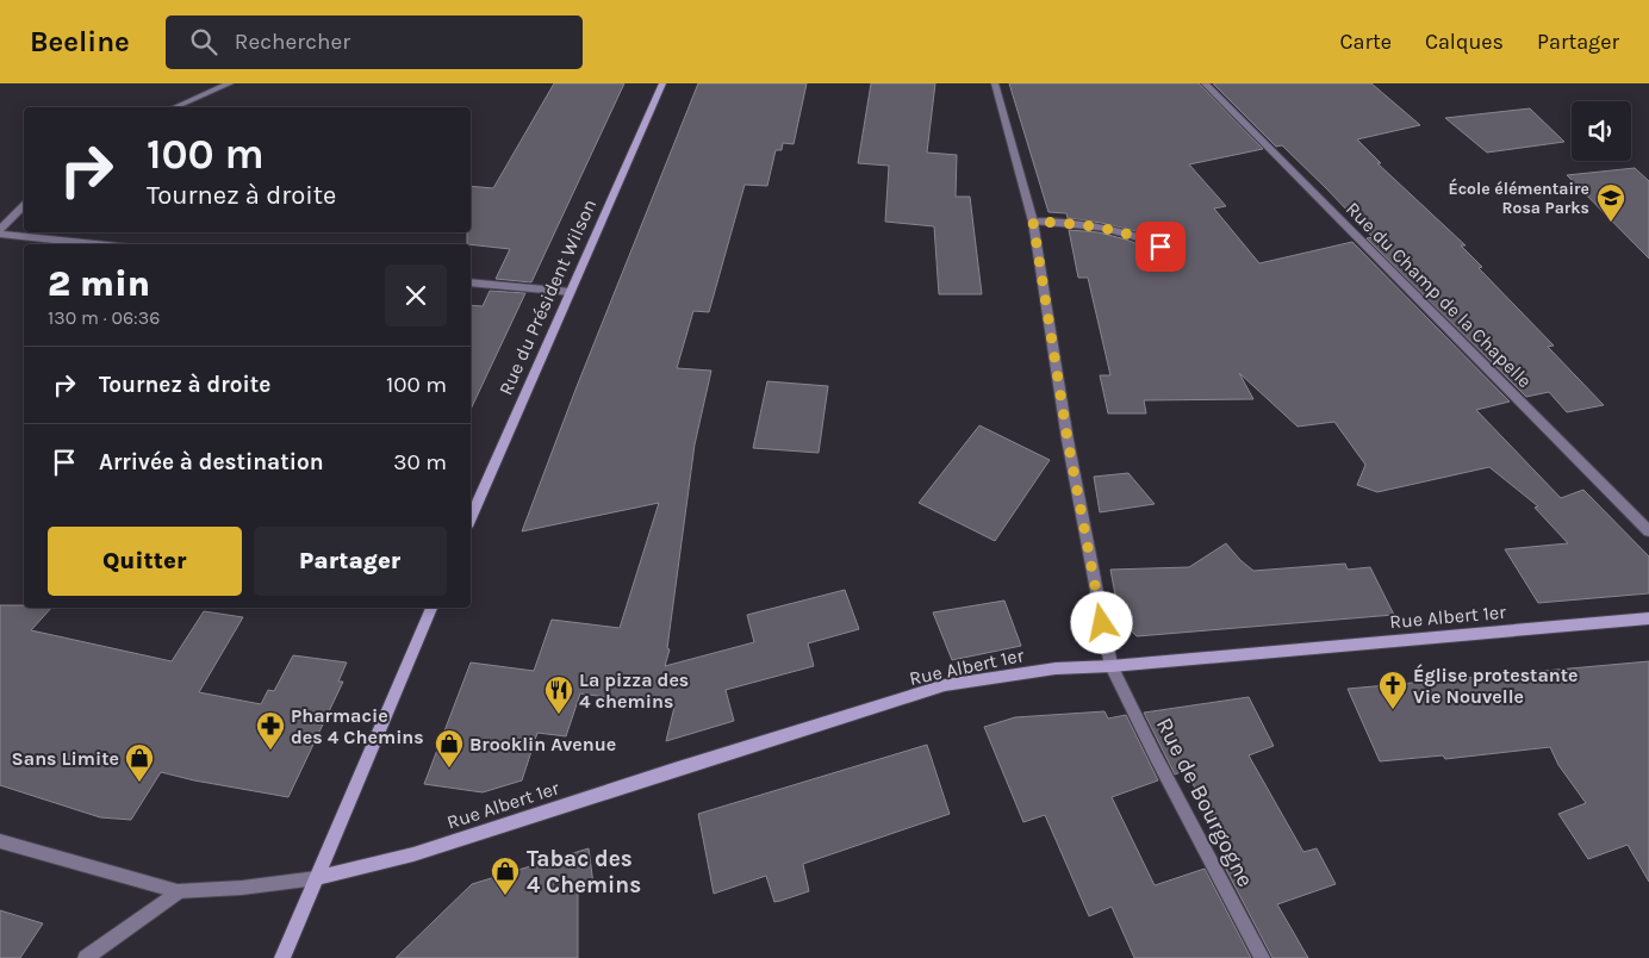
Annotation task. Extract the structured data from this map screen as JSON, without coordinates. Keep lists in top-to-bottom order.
{
  "streets": {
    "main road": ["Rue du Président Wilson", "Rue Albert 1er"],
    "street": ["Rue du Champ de la Chapelle", "Rue de Bourgogne"]
  },
  "crossings": [
    ["Rue Albert 1er", "Rue de Bourgogne"]
  ],
  "places": {
    "school or university": ["École élémentaire Rosa Parks"],
    "church": ["Église protestante Vie Nouvelle"],
    "restaurant": ["La pizza des 4 chemins"],
    "pharmacy": ["Pharmacie des 4 Chemins"],
    "shop": ["Brooklin Avenue", "Sans Limite", "Tabac des 4 Chemins"]
  },
  "page": {
    "header": "Beeline",
    "search": "Rechercher",
    "nav": ["Carte", "Calques", "Partager"],
    "turn": ["100 m", "Tournez à droite"],
    "heading": ["2 min", "130 m · 06:36"],
    "list": [
      {
        "name": "Tournez à droite",
        "value": "100 m"
      },
      {
        "name": "Arrivée à destination",
        "value": "30 m"
      }
    ],
    "buttons": ["Quitter", "Partager"]
  }
}
